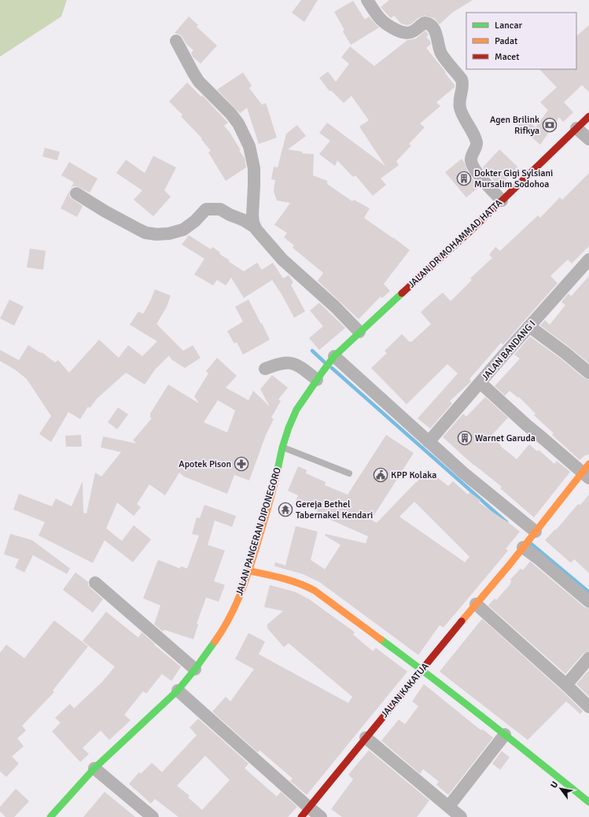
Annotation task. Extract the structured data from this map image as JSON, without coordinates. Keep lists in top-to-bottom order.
{
  "streets": {
    "main road": ["JALAN DR MOHAMMAD HATTA", "JALAN PANGERAN DIPONEGORO", "JALAN KAKATUA"],
    "street": ["JALAN BANDANG I"]
  },
  "crossings": [
    ["JALAN DR MOHAMMAD HATTA", "JALAN PANGERAN DIPONEGORO"]
  ],
  "places": {
    "bank": ["Agen Brilink Rifkya"],
    "building": ["Dokter Gigi Sylsiani Mursalim Sodohoa", "Warnet Garuda"],
    "pharmacy": ["Apotek Pison"],
    "public building": ["KPP Kolaka"],
    "temple": ["Gereja Bethel Tabernakel Kendari"]
  },
  "legend": ["Lancar", "Padat", "Macet"],
  "north": "top left"
}
